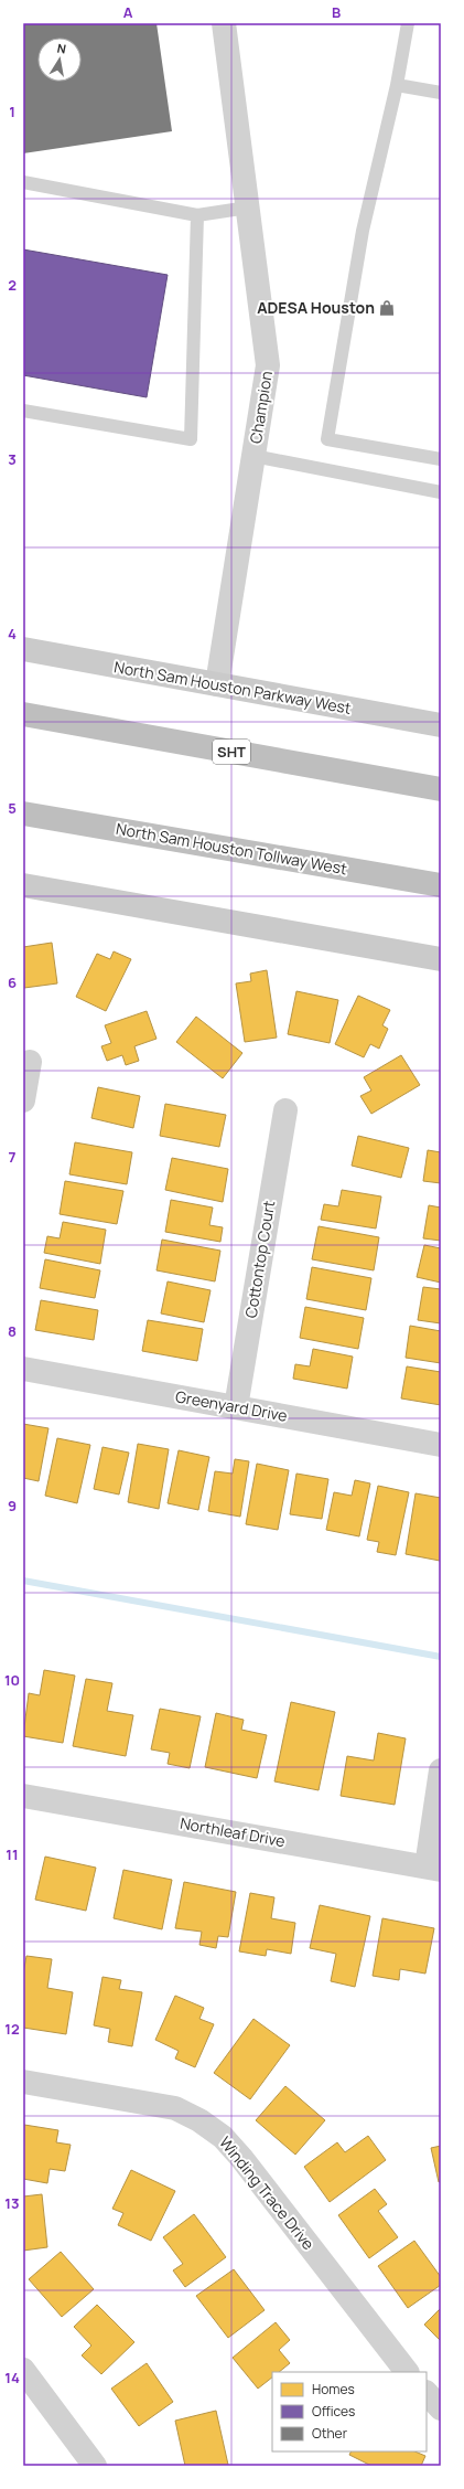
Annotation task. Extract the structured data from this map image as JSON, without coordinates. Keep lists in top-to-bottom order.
{
  "streets": {
    "highway": ["SHT", "North Sam Houston Tollway West"],
    "main road": ["North Sam Houston Parkway West"],
    "street": [
      "Champion",
      "Cottontop Court",
      "Greenyard Drive",
      "Northleaf Drive",
      "Winding Trace Drive"
    ]
  },
  "crossings": [
    ["Champion", "North Sam Houston Parkway West"],
    ["Cottontop Court", "Greenyard Drive"]
  ],
  "places": {
    "shop": ["ADESA Houston"]
  },
  "legend": ["Homes", "Offices", "Other"],
  "north": "top",
  "grid": {
    "columns": ["A", "B"],
    "rows": [
      "1",
      "2",
      "3",
      "4",
      "5",
      "6",
      "7",
      "8",
      "9",
      "10",
      "11",
      "12",
      "13",
      "14"
    ]
  }
}
